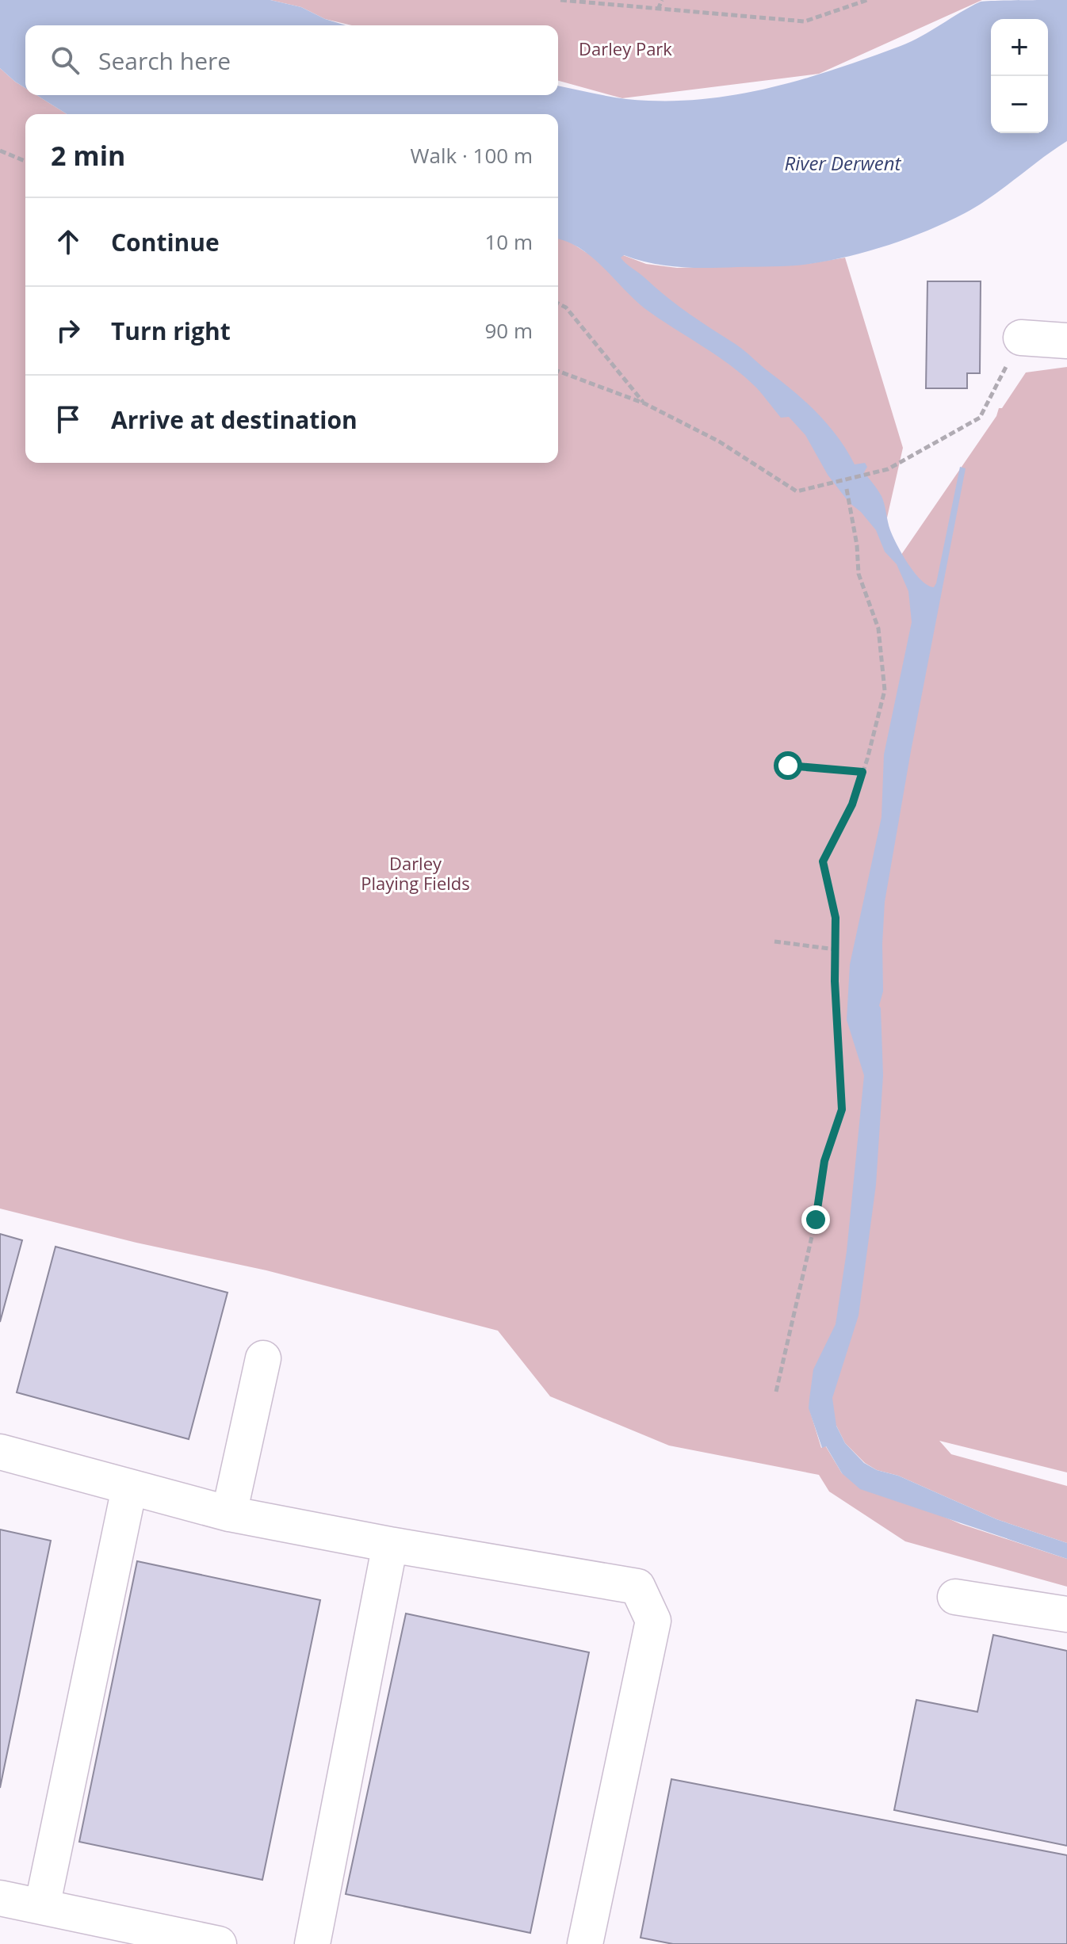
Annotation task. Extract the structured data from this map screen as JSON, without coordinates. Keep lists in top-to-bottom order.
{
  "water": ["River Derwent"],
  "parks": ["Darley Park", "Darley Playing Fields"],
  "page": {
    "map_buttons": ["+", "−"],
    "search": "Search here",
    "heading": ["2 min", "Walk · 100 m"],
    "list": [
      ["Continue", "10 m"],
      ["Turn right", "90 m"],
      "Arrive at destination"
    ]
  }
}
